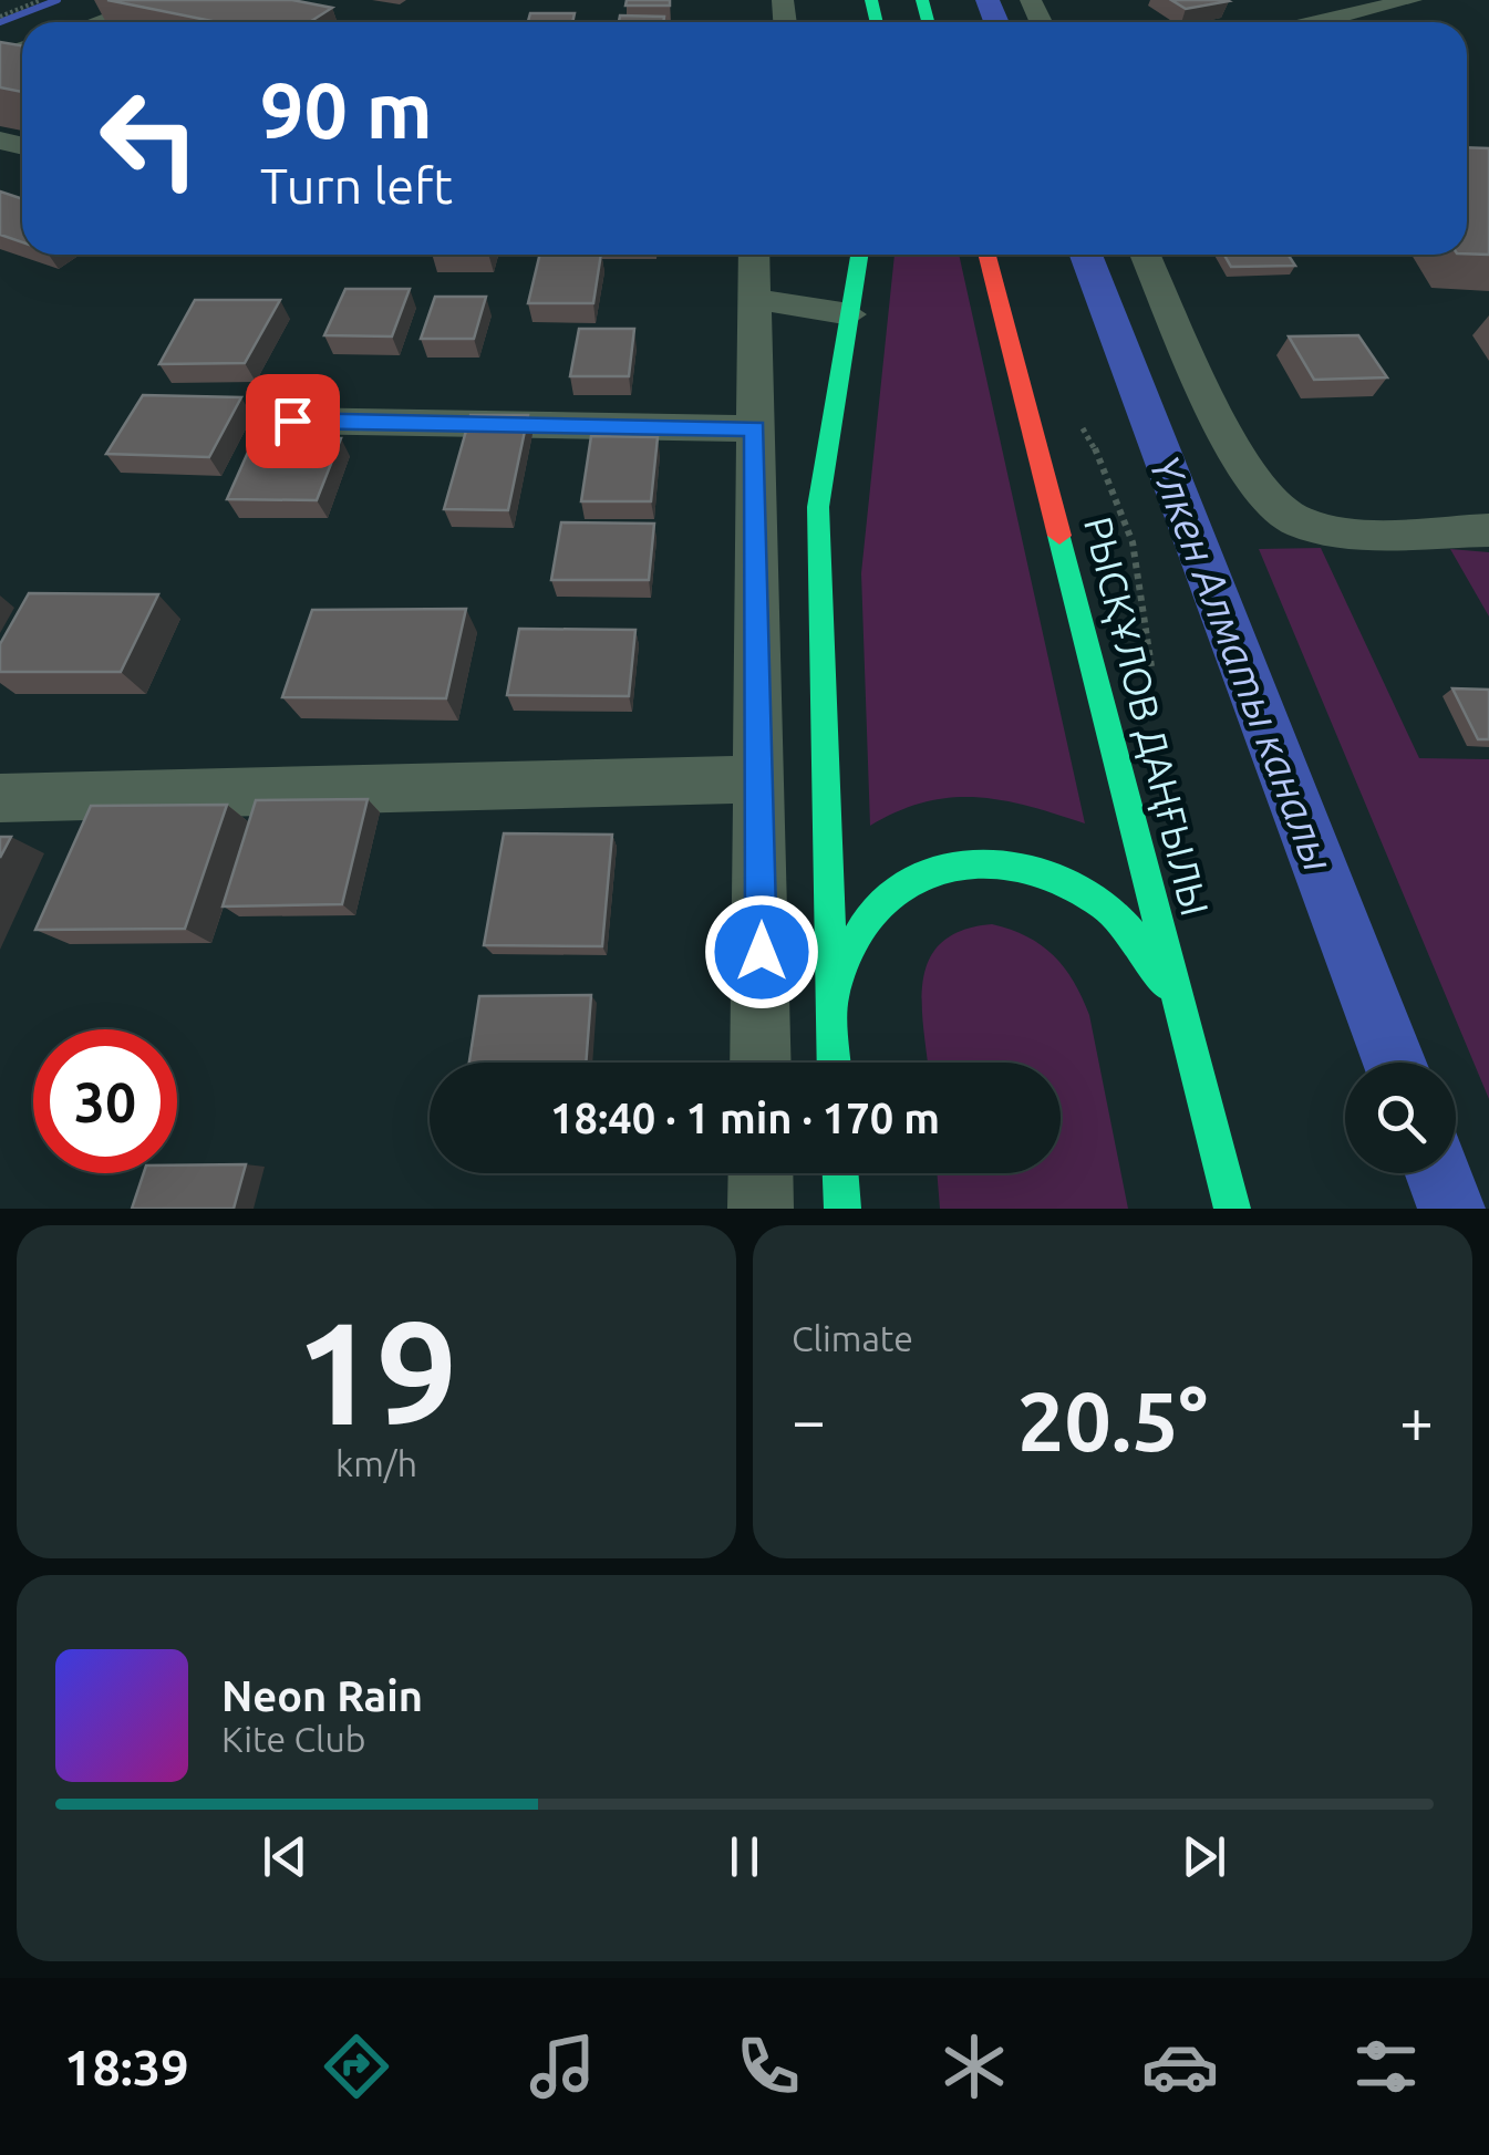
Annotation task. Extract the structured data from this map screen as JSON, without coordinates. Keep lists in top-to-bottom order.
{
  "streets": {
    "main road": ["РЫСҚҰЛОВ ДАҢҒЫЛЫ"]
  },
  "water": ["Үлкен Алматы каналы"],
  "page": {
    "turn": ["90 m", "Turn left"],
    "limit": "30",
    "trip": "18:40 · 1 min · 170 m",
    "tile": [
      ["19", "km/h"],
      "Climate"
    ],
    "heat": ["−", "20.5°", "+"],
    "song": ["Neon Rain", "Kite Club"],
    "tabs": "18:39"
  }
}
